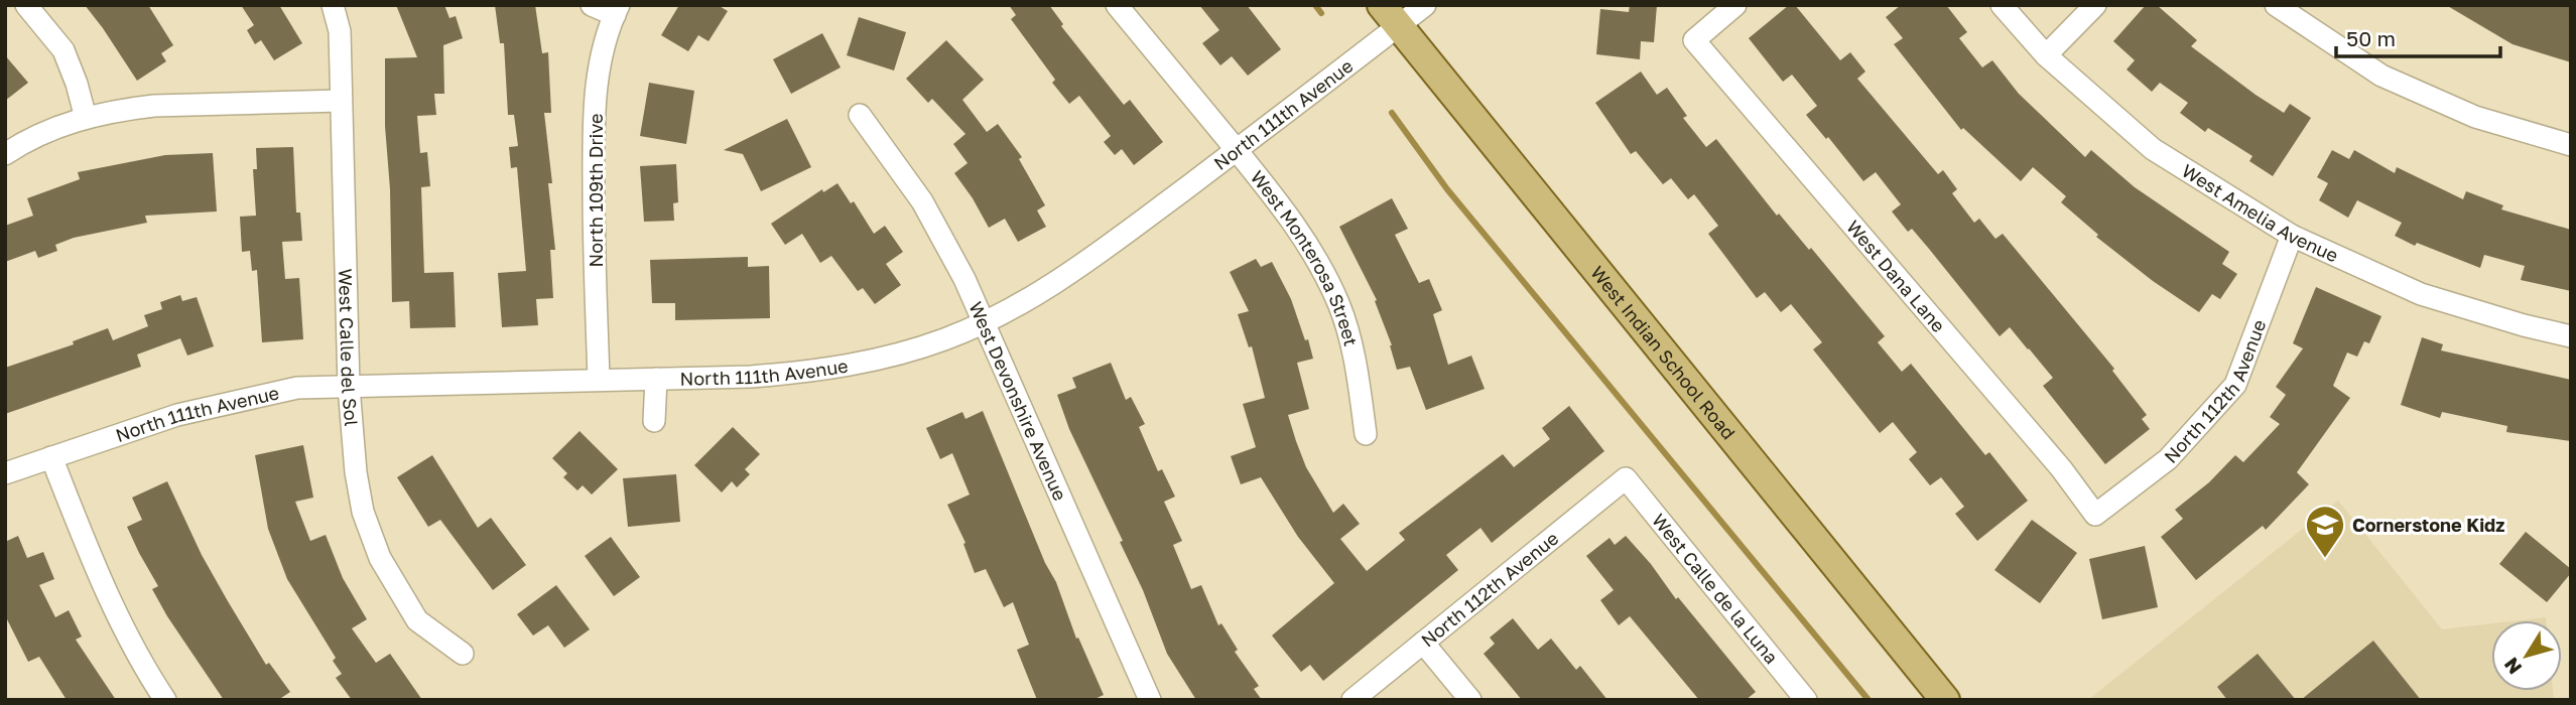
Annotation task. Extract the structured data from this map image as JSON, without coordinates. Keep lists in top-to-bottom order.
{
  "streets": {
    "main road": ["West Indian School Road"],
    "street": [
      "North 111th Avenue",
      "North 109th Drive",
      "West Amelia Avenue",
      "West Monterosa Street",
      "West Dana Lane",
      "West Calle del Sol",
      "North 112th Avenue",
      "West Devonshire Avenue",
      "West Calle de la Luna"
    ]
  },
  "crossings": [
    ["North 111th Avenue", "North 109th Drive"],
    ["North 111th Avenue", "West Monterosa Street"],
    ["North 111th Avenue", "West Calle del Sol"],
    ["North 111th Avenue", "West Indian School Road"],
    ["North 111th Avenue", "West Devonshire Avenue"],
    ["West Amelia Avenue", "North 112th Avenue"],
    ["West Dana Lane", "North 112th Avenue"],
    ["North 112th Avenue", "West Calle de la Luna"]
  ],
  "places": {
    "school or university": ["Cornerstone Kidz"]
  },
  "scale_bar": "50 m",
  "north": "bottom left"
}
